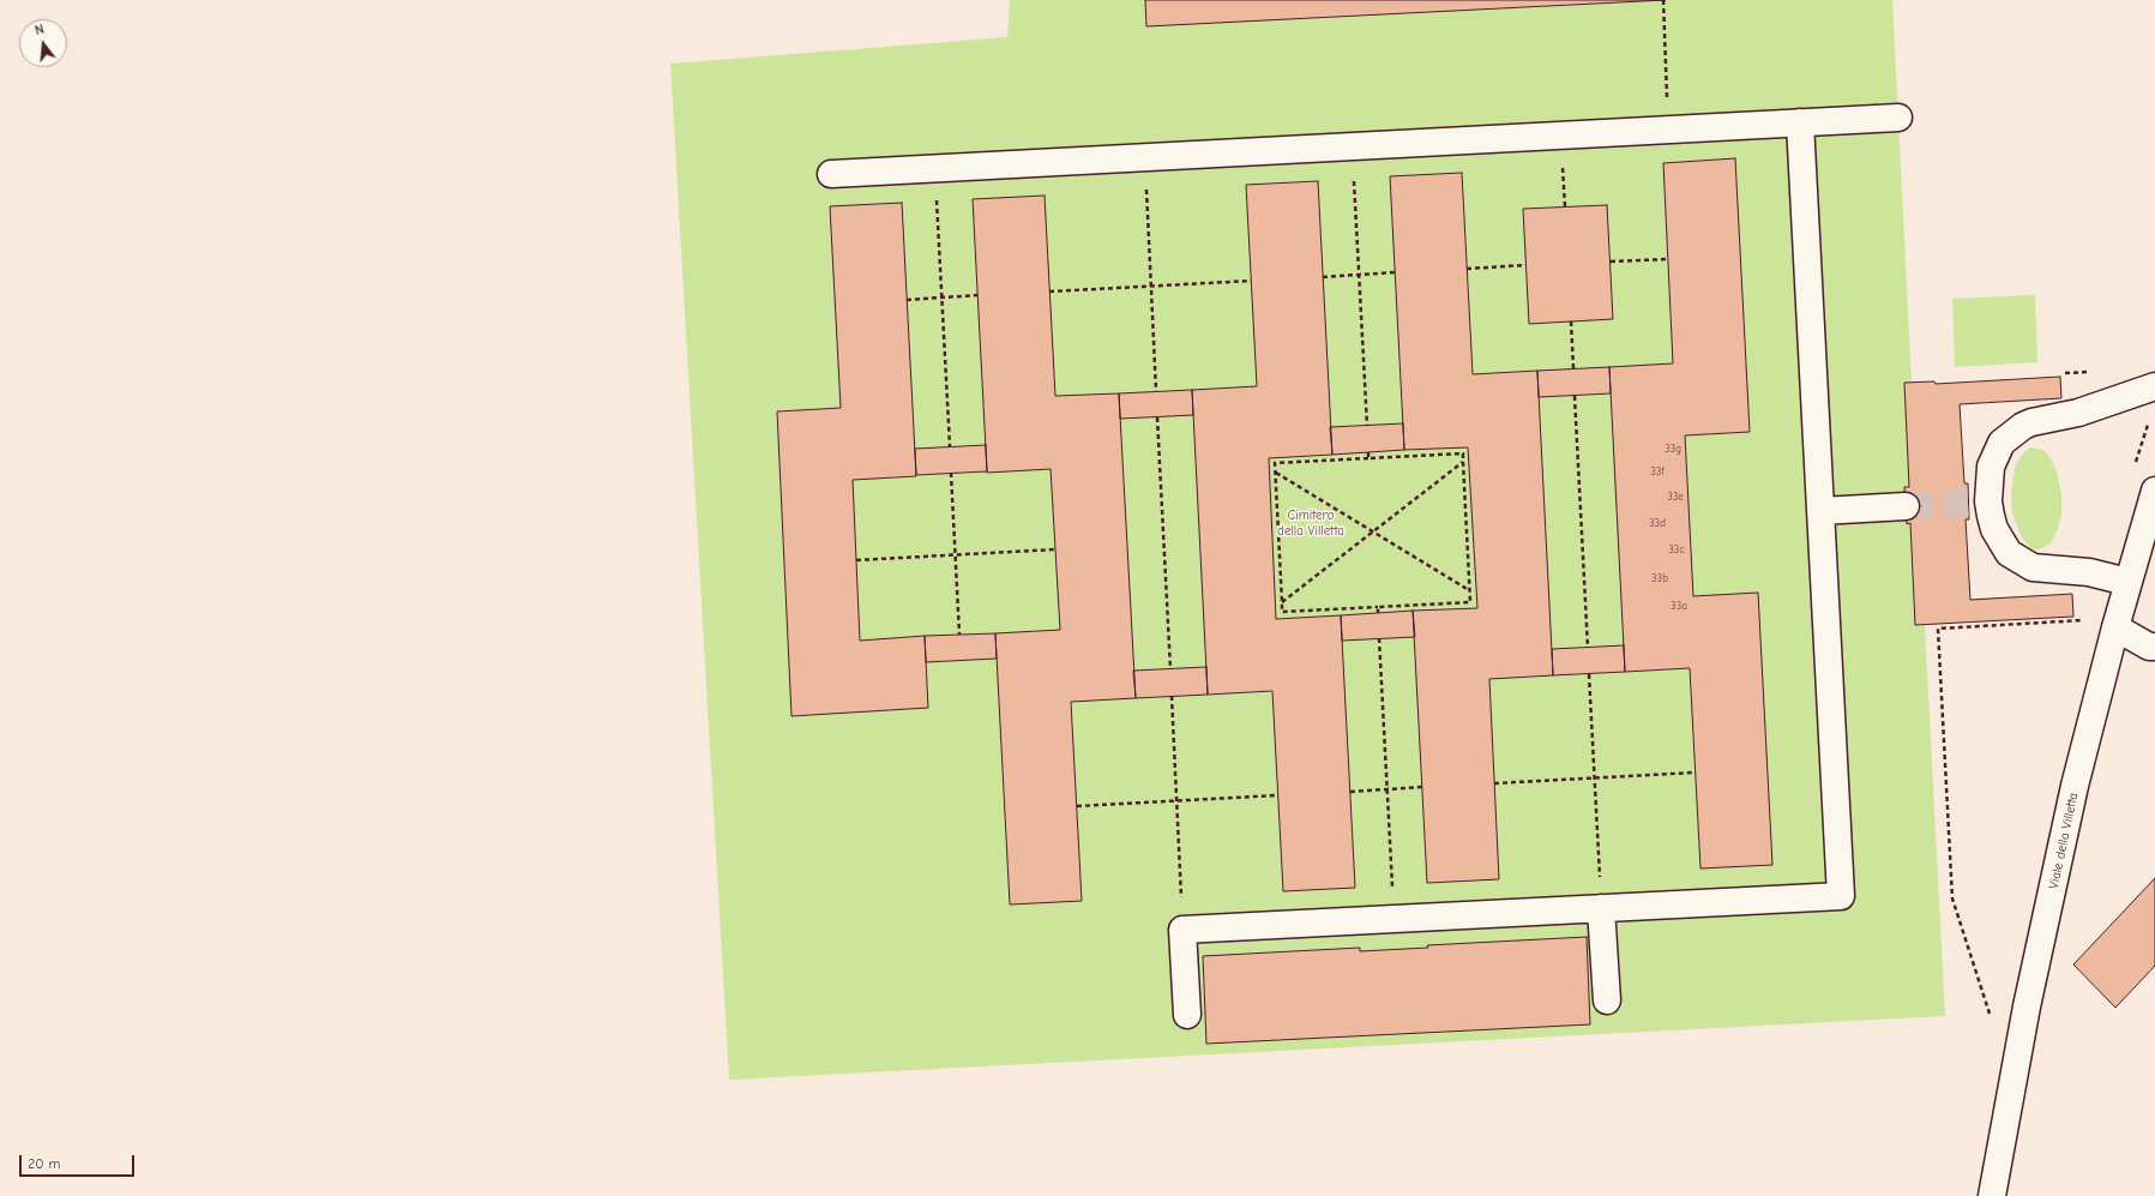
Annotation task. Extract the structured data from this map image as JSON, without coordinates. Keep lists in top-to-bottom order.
{
  "streets": {
    "street": ["Viale della Villetta"]
  },
  "parks": ["Cimitero della Villetta"],
  "house_numbers": [
    "33g",
    "33f",
    "33e",
    "33d",
    "33c",
    "33b",
    "33a"
  ],
  "scale_bar": "20 m",
  "north": "top"
}
